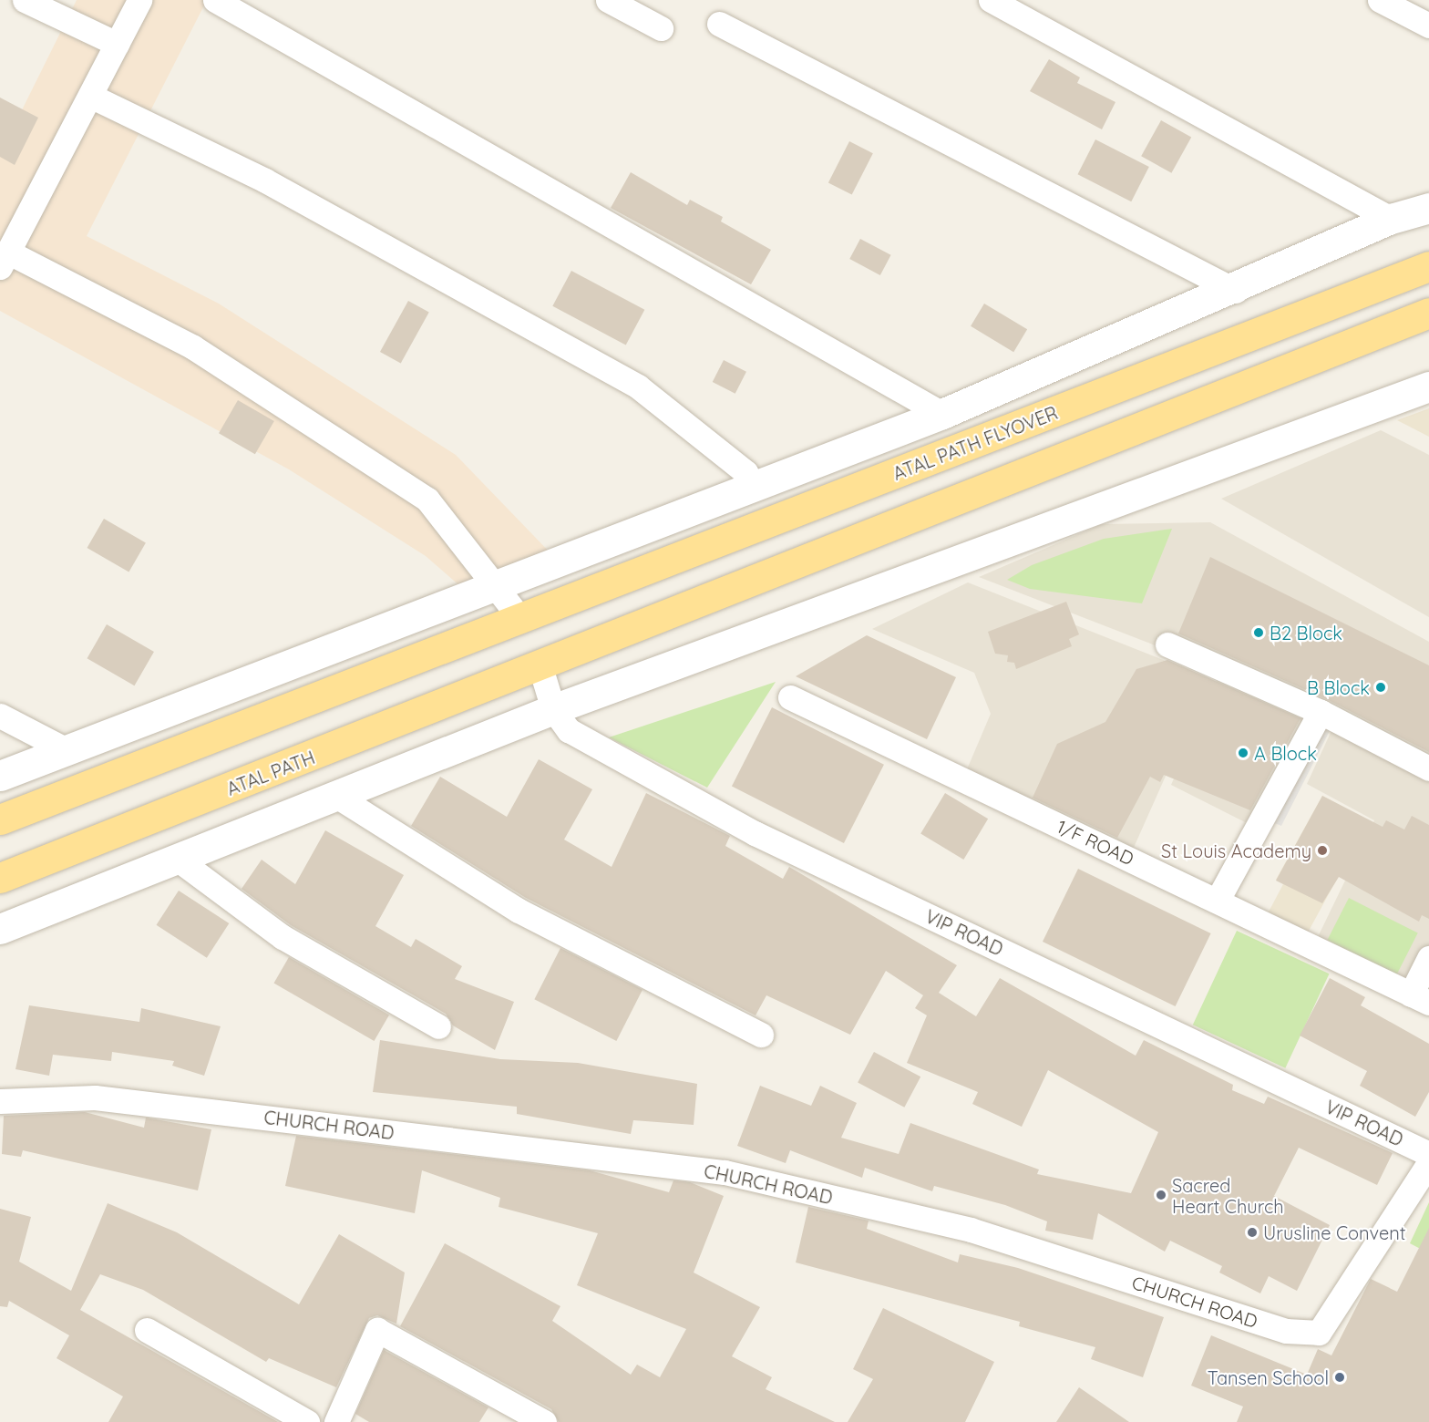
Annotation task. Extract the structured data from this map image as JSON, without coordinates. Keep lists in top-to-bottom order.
{
  "streets": {
    "main road": ["ATAL PATH FLYOVER", "ATAL PATH"],
    "street": ["1/F ROAD", "VIP ROAD", "CHURCH ROAD"]
  },
  "crossings": [
    ["ATAL PATH", "VIP ROAD"]
  ],
  "places": [
    "B2 Block",
    "B Block",
    "A Block",
    "St Louis Academy",
    "Sacred Heart Church",
    "Urusline Convent",
    "Tansen School"
  ]
}
